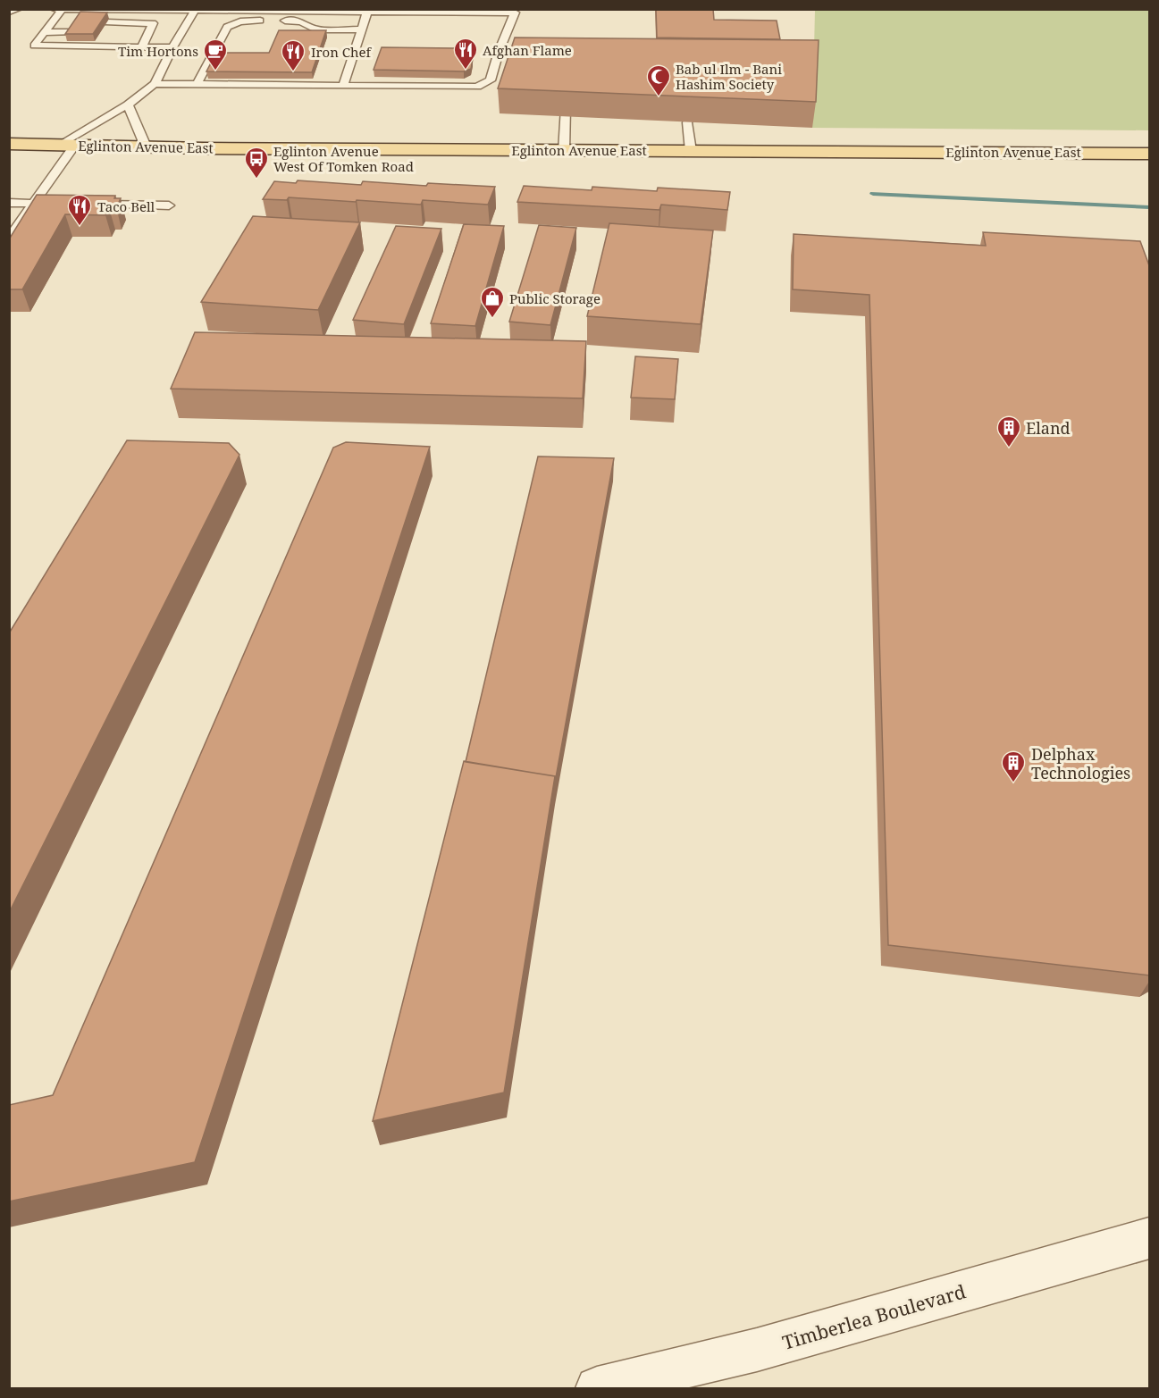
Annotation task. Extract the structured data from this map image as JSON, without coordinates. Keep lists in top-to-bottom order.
{
  "streets": {
    "main road": ["Eglinton Avenue East"],
    "street": ["Timberlea Boulevard"]
  },
  "places": {
    "restaurant": ["Afghan Flame", "Iron Chef", "Taco Bell"],
    "cafe": ["Tim Hortons"],
    "mosque": ["Bab ul Ilm - Bani Hashim Society"],
    "bus stop": ["Eglinton Avenue West Of Tomken Road"],
    "shop": ["Public Storage"],
    "building": ["Eland", "Delphax Technologies"]
  }
}
